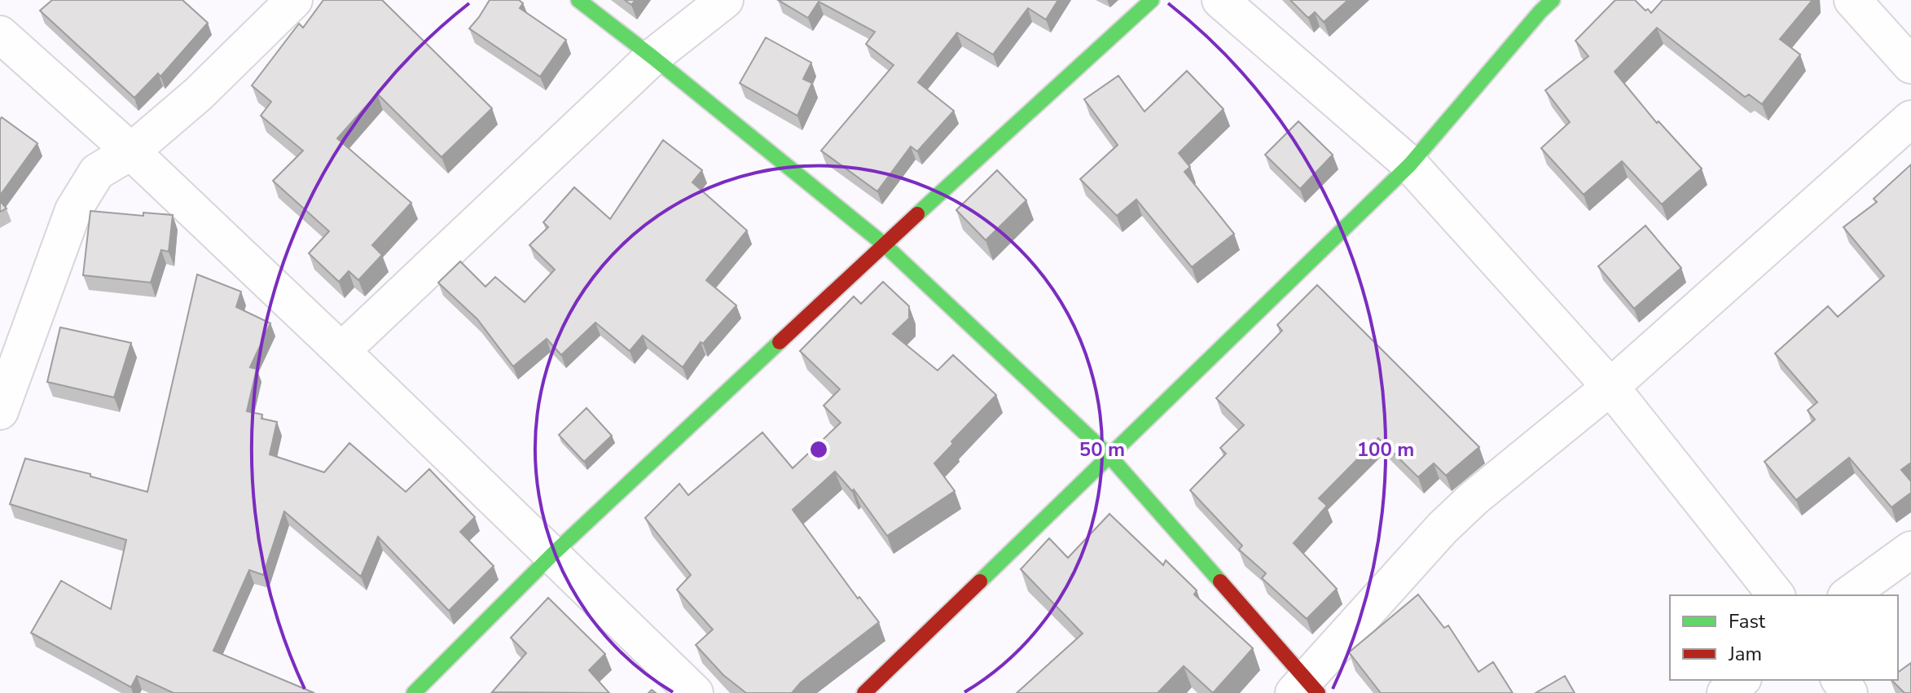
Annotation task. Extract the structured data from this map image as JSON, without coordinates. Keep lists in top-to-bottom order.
{
  "legend": ["Fast", "Jam"],
  "rings": ["50 m", "100 m"]
}
